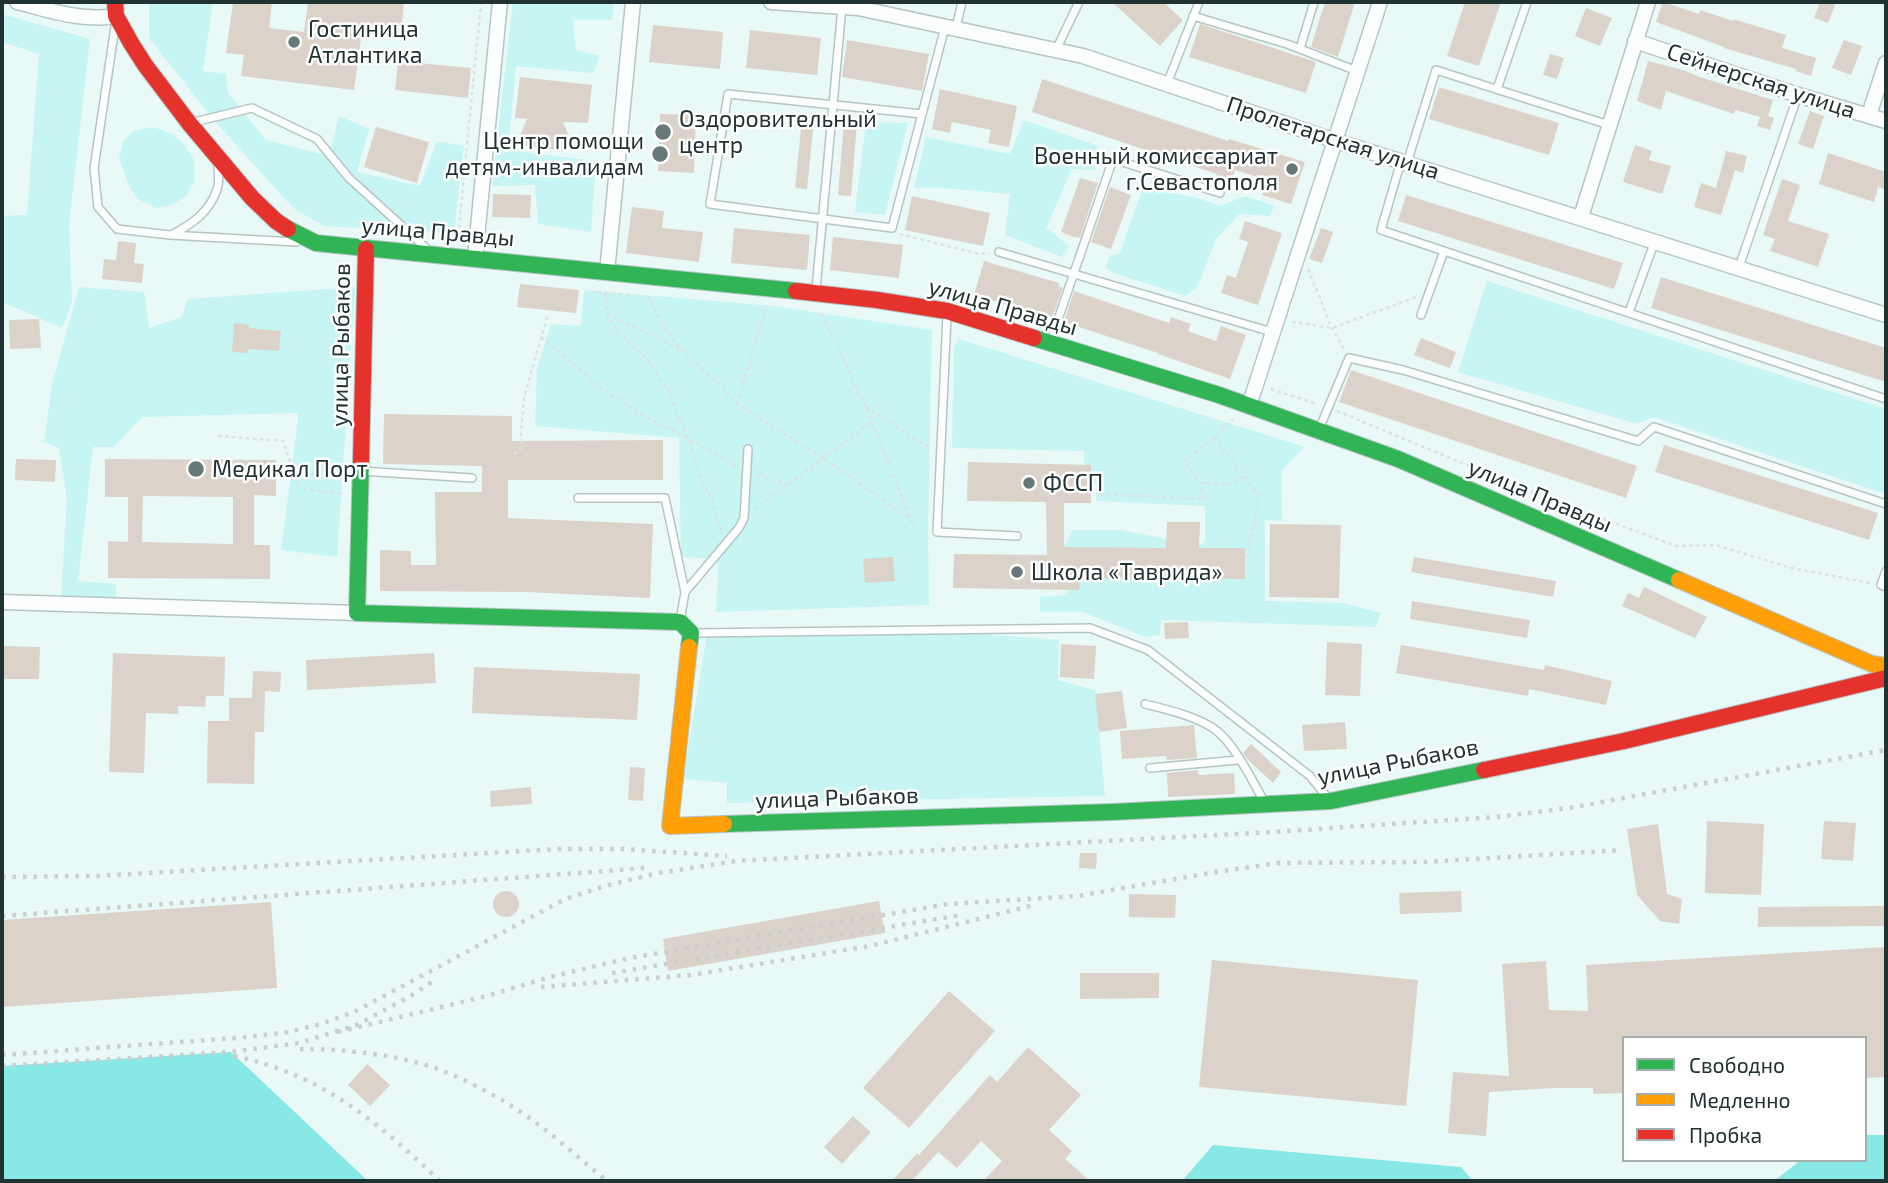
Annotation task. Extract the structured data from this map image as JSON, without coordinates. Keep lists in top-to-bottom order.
{
  "streets": {
    "street": [
      "Сейнерская улица",
      "Пролетарская улица",
      "улица Правды",
      "улица Рыбаков"
    ]
  },
  "crossings": [
    ["улица Правды", "улица Рыбаков"]
  ],
  "places": [
    "Гостиница Атлантика",
    "Оздоровительный центр",
    "Центр помощи детям-инвалидам",
    "Военный комиссариат г.Севастополя",
    "Медикал Порт",
    "ФССП",
    "Школа «Таврида»"
  ],
  "legend": ["Свободно", "Медленно", "Пробка"]
}
